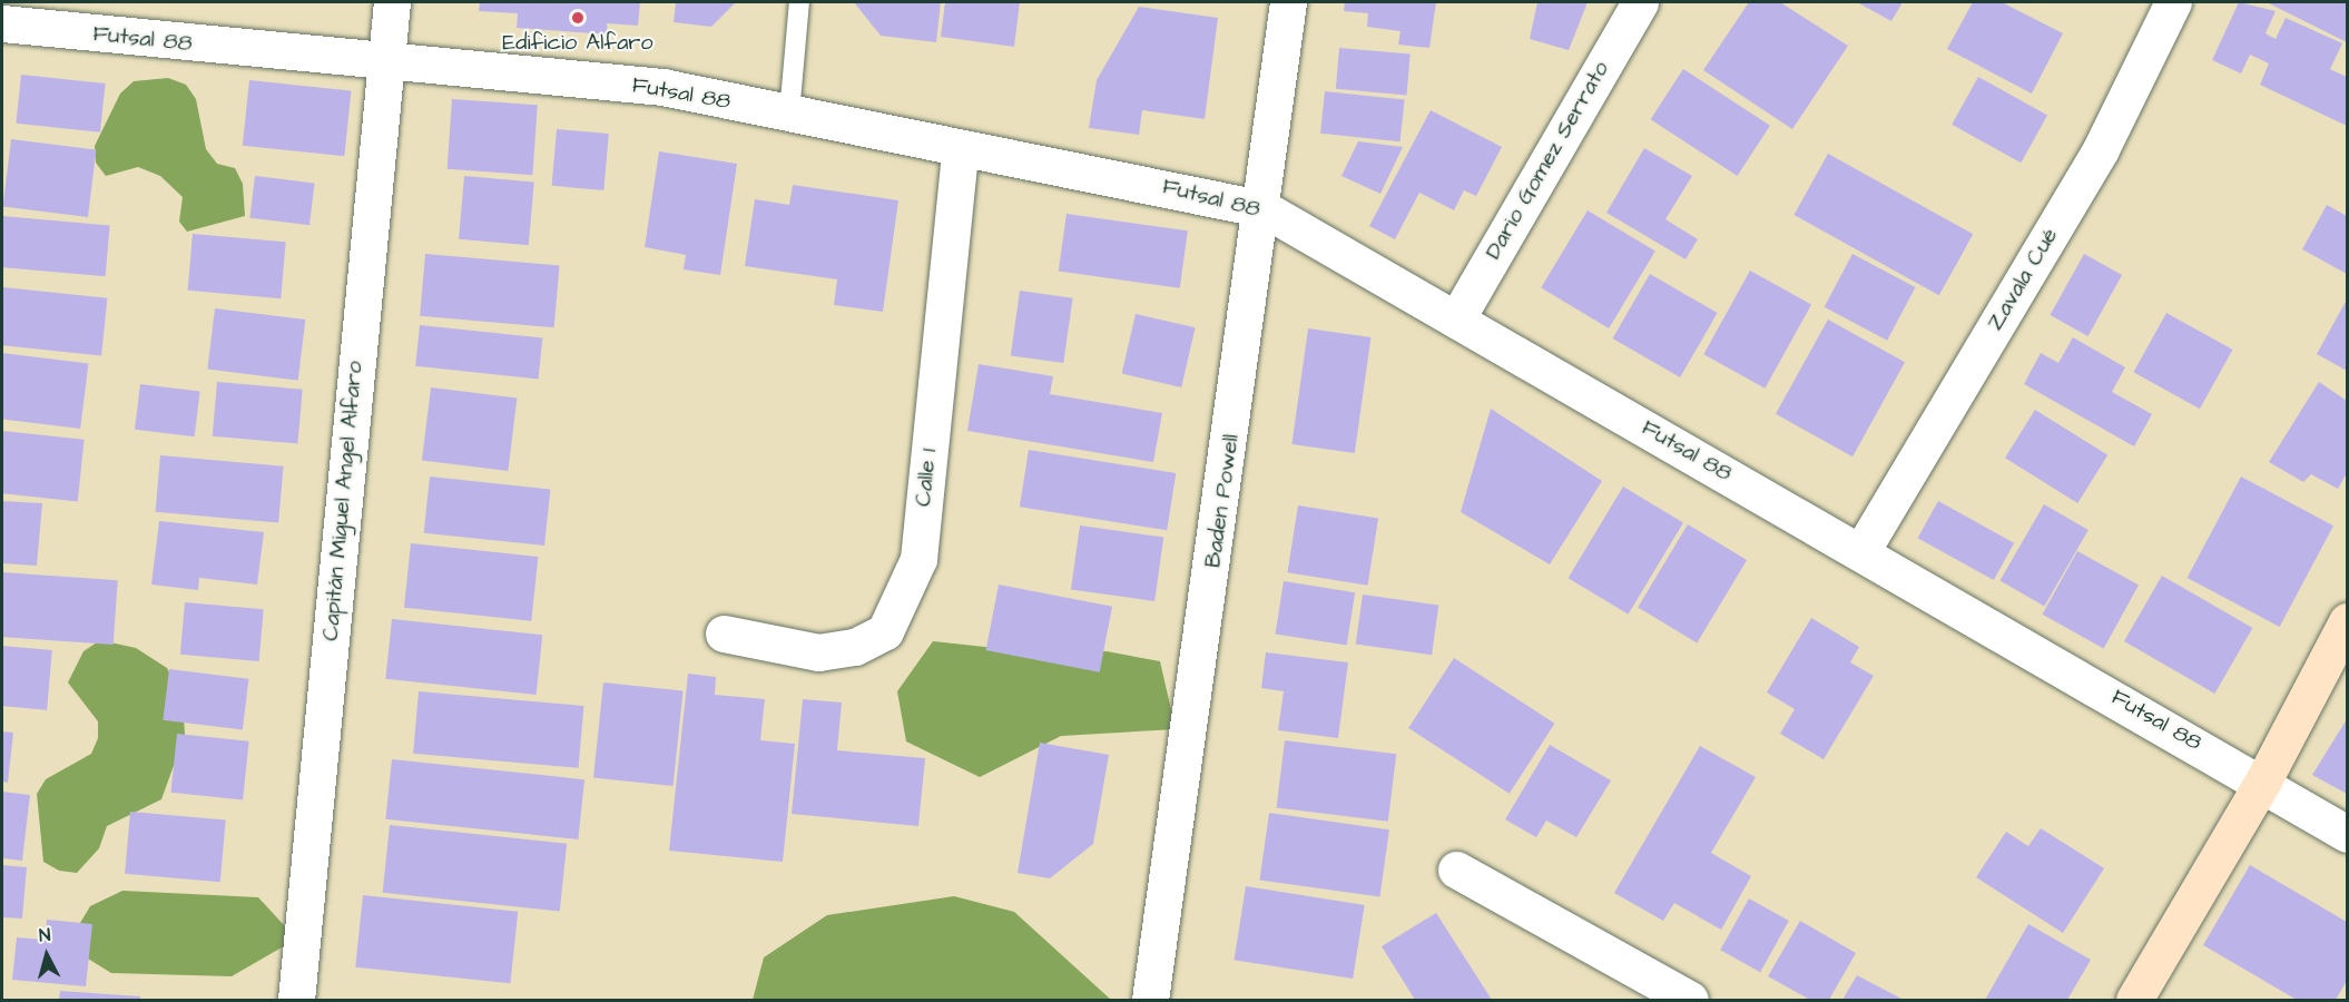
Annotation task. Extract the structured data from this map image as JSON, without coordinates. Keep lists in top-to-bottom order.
{
  "streets": {
    "street": [
      "Futsal 88",
      "Dario Gomez Serrato",
      "Zavala Cué",
      "Calle 1",
      "Capitán Miguel Angel Alfaro",
      "Baden Powell"
    ]
  },
  "crossings": [
    ["Futsal 88", "Dario Gomez Serrato"],
    ["Futsal 88", "Zavala Cué"],
    ["Futsal 88", "Calle 1"],
    ["Futsal 88", "Capitán Miguel Angel Alfaro"],
    ["Futsal 88", "Baden Powell"]
  ],
  "places": ["Edificio Alfaro"],
  "north": "top"
}
